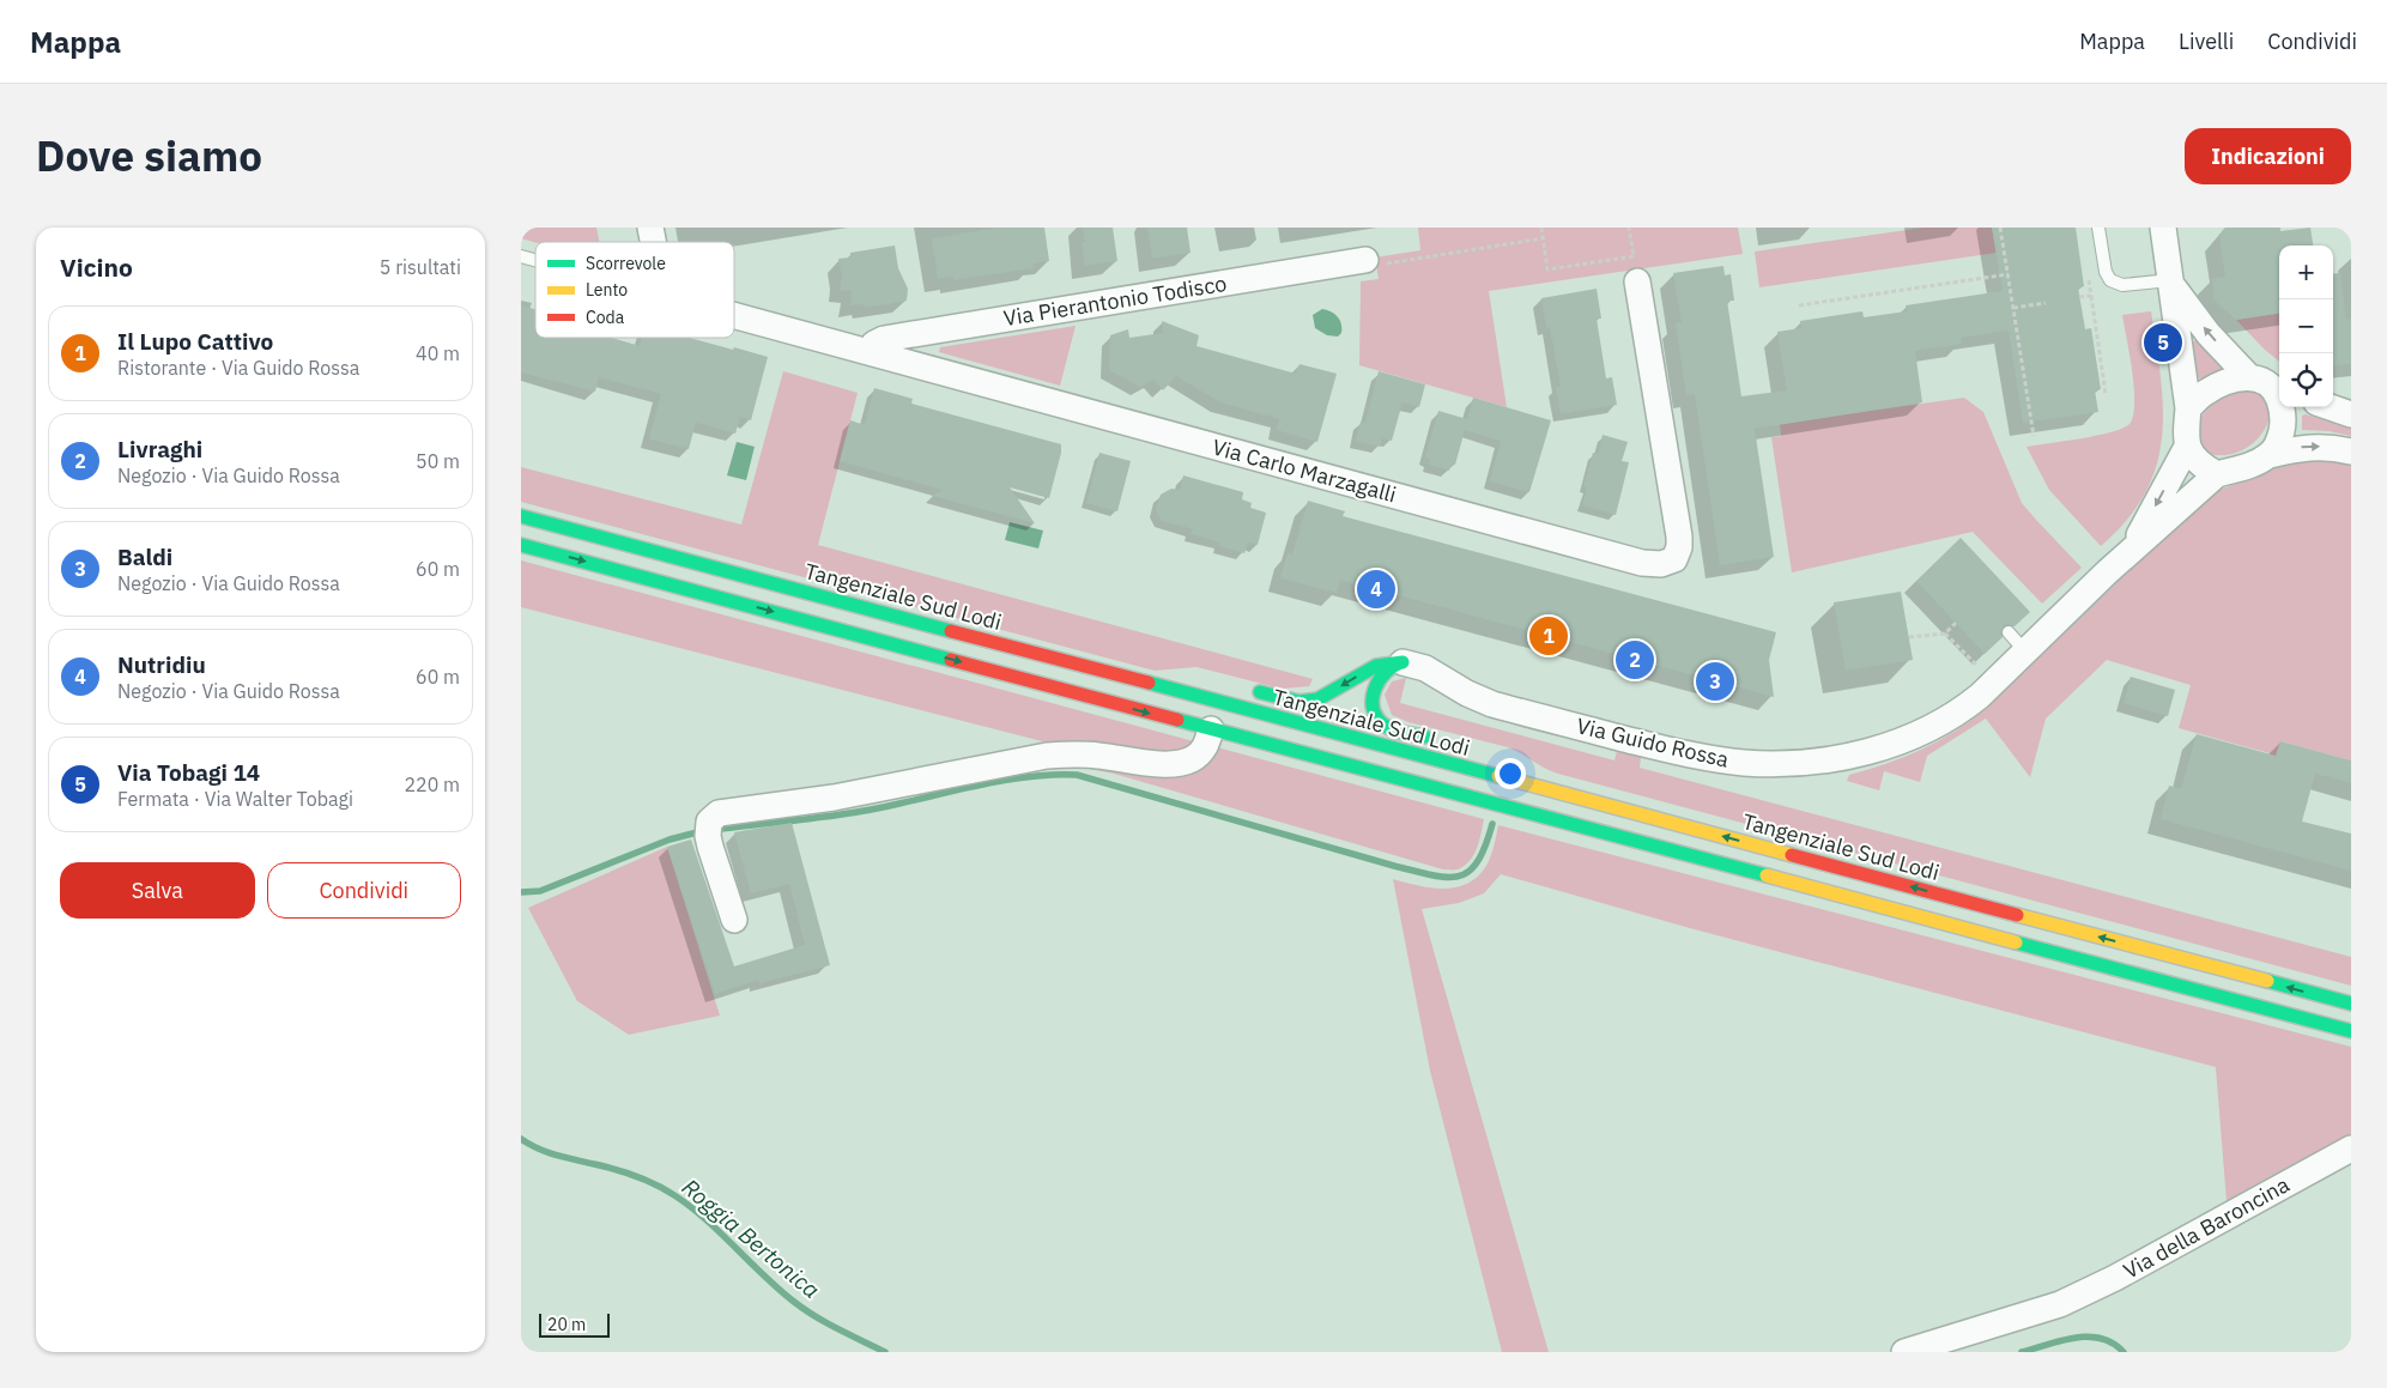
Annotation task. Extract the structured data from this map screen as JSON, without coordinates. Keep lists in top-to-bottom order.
{
  "streets": {
    "highway": ["Tangenziale Sud Lodi"],
    "street": [
      "Via Pierantonio Todisco",
      "Via Carlo Marzagalli",
      "Via Guido Rossa",
      "Via della Baroncina"
    ]
  },
  "crossings": [
    ["Via Pierantonio Todisco", "Via Carlo Marzagalli"]
  ],
  "water": ["Roggia Bertonica"],
  "legend": ["Scorrevole", "Lento", "Coda"],
  "scale_bar": "20 m",
  "page": {
    "header": "Mappa",
    "nav": ["Mappa", "Livelli", "Condividi"],
    "title": "Dove siamo",
    "buttons": [
      "Indicazioni",
      ["Salva", "Condividi"]
    ],
    "heading": ["Vicino", "5 risultati"],
    "map_buttons": ["+", "−"],
    "list": [
      {
        "mark": "1",
        "name": "Il Lupo Cattivo",
        "note": "Ristorante · Via Guido Rossa",
        "value": "40 m"
      },
      {
        "mark": "2",
        "name": "Livraghi",
        "note": "Negozio · Via Guido Rossa",
        "value": "50 m"
      },
      {
        "mark": "3",
        "name": "Baldi",
        "note": "Negozio · Via Guido Rossa",
        "value": "60 m"
      },
      {
        "mark": "4",
        "name": "Nutridiu",
        "note": "Negozio · Via Guido Rossa",
        "value": "60 m"
      },
      {
        "mark": "5",
        "name": "Via Tobagi 14",
        "note": "Fermata · Via Walter Tobagi",
        "value": "220 m"
      }
    ],
    "pins": [
      "5",
      "4",
      "1",
      "2",
      "3"
    ],
    "scale": "20 m"
  }
}
